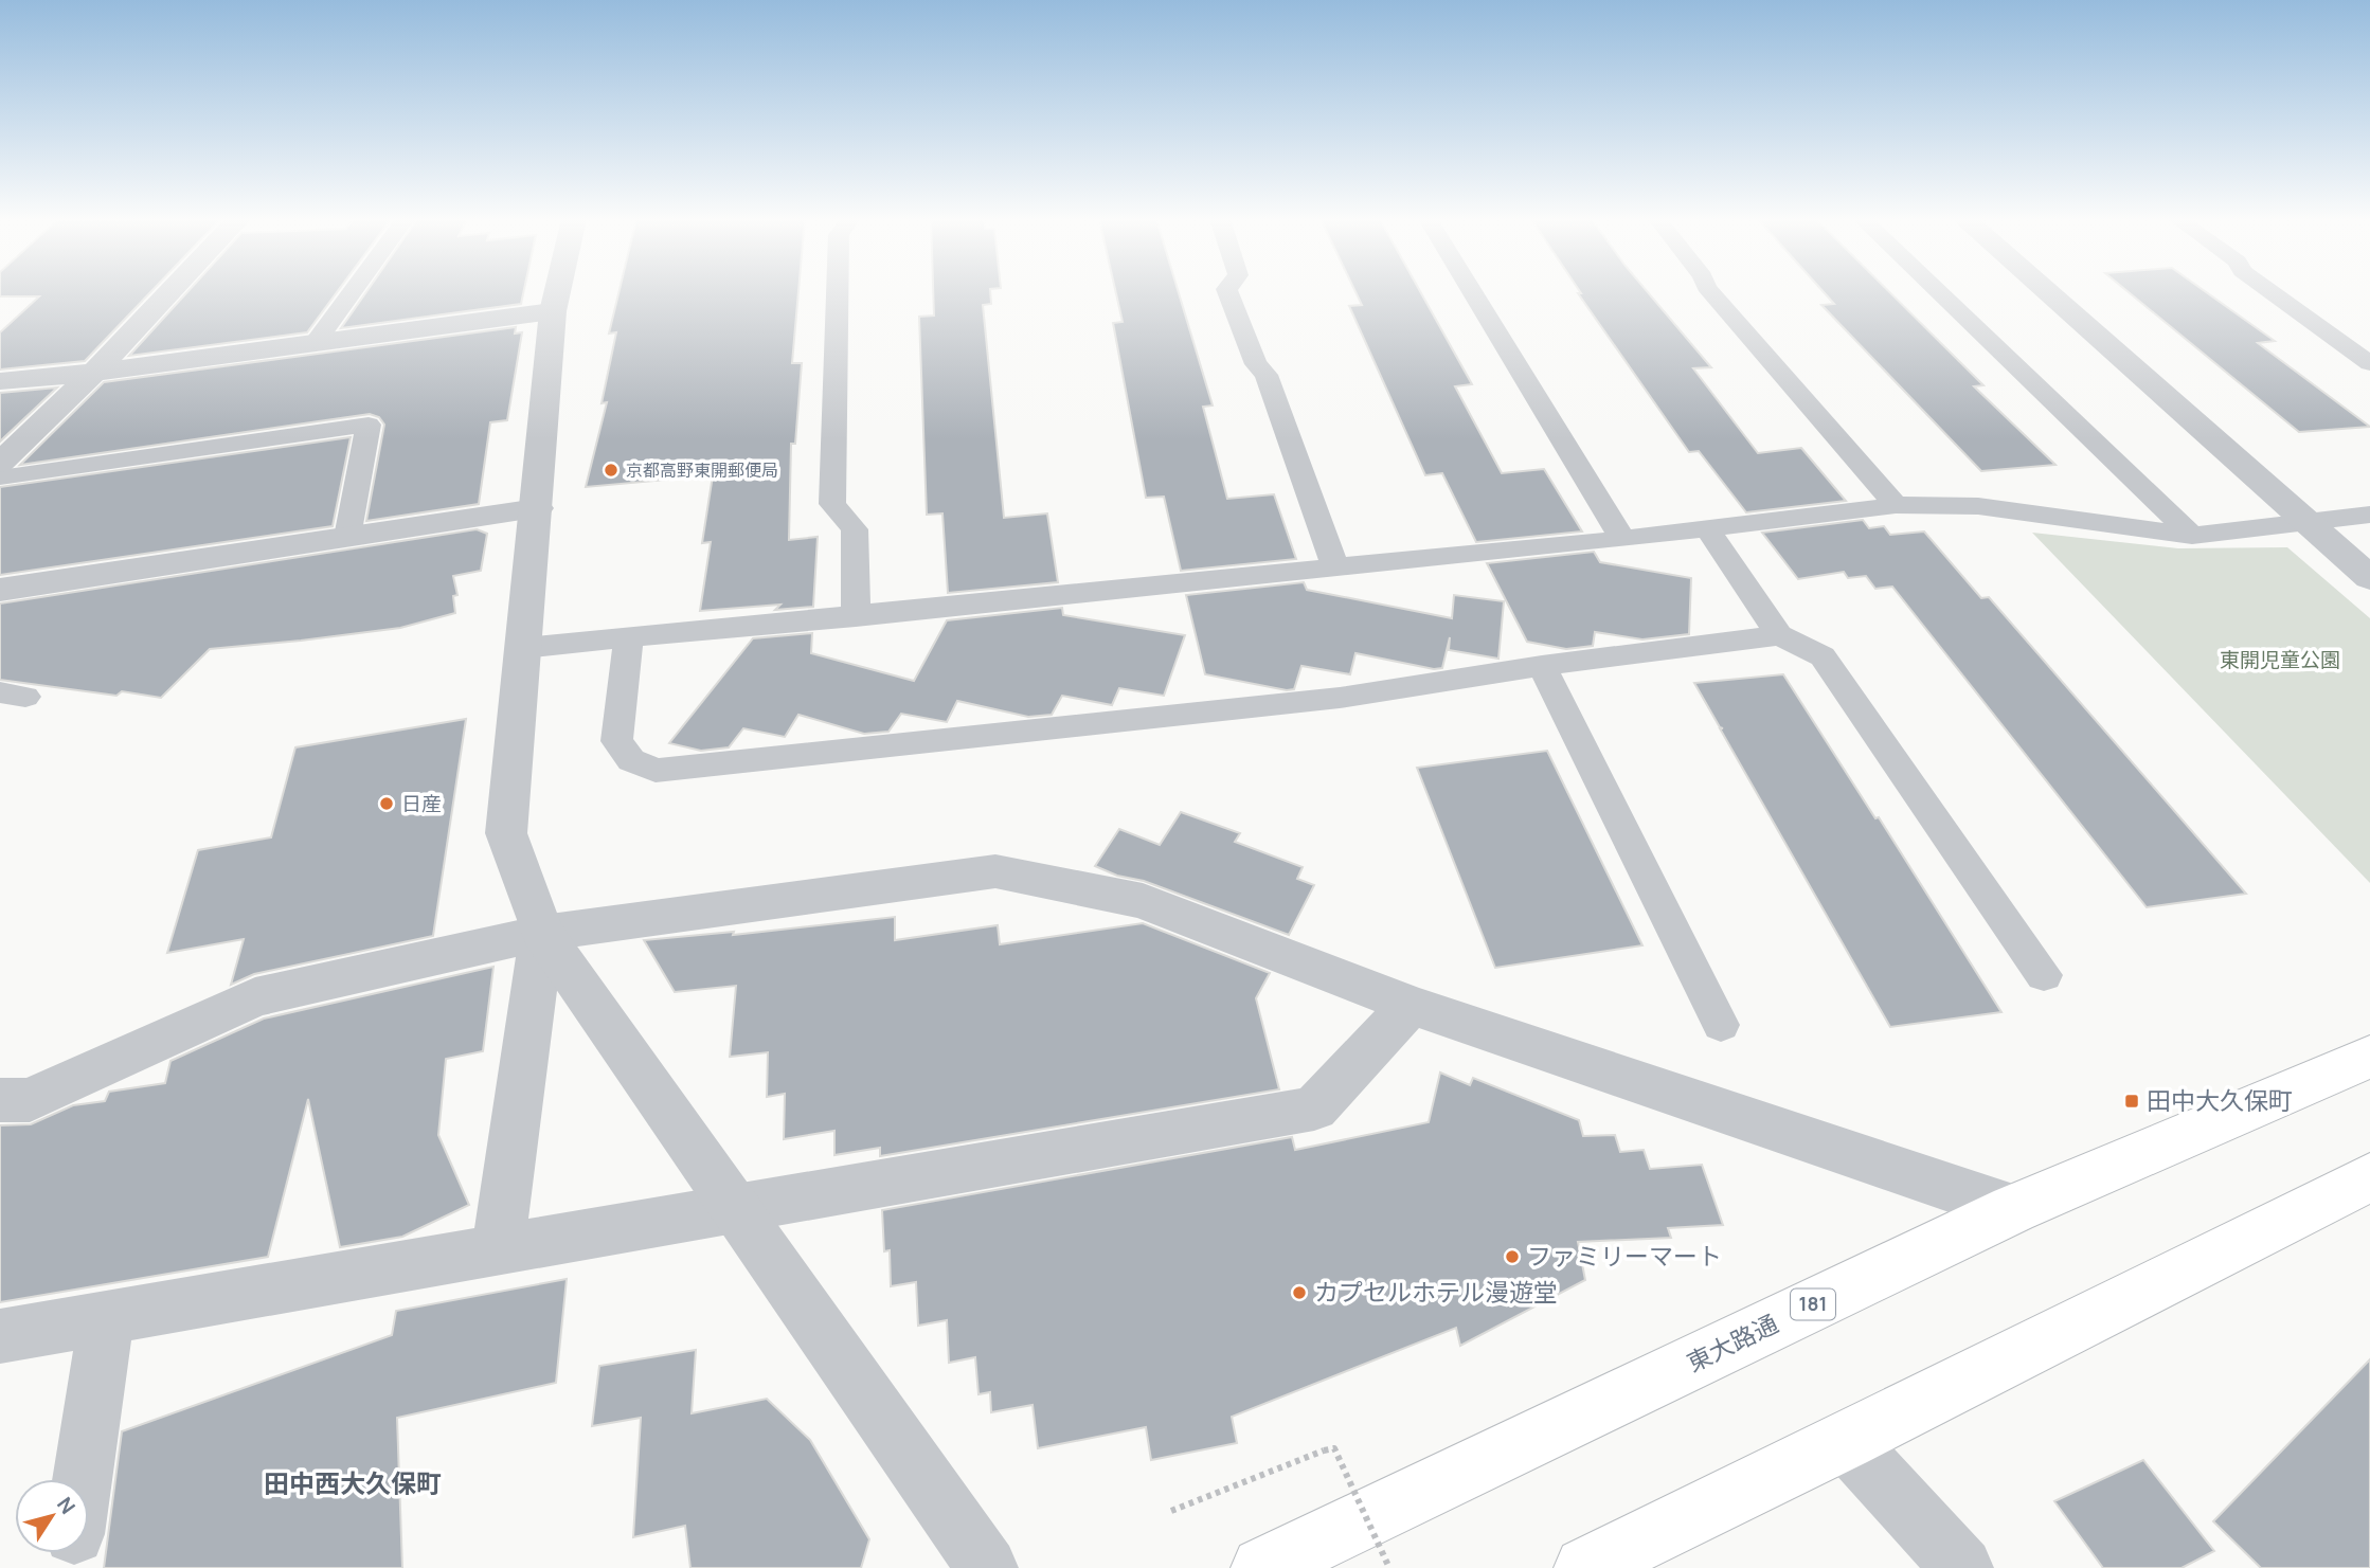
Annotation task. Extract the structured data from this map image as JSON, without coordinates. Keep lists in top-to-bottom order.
{
  "streets": {
    "main road": ["181", "東大路通"]
  },
  "districts": ["田中西大久保町"],
  "parks": ["東開児童公園"],
  "places": {
    "other": [
      "京都高野東開郵便局",
      "日産",
      "ファミリーマート",
      "カプセルホテル漫遊堂"
    ],
    "transit": ["田中大久保町"]
  },
  "north": "top right"
}
